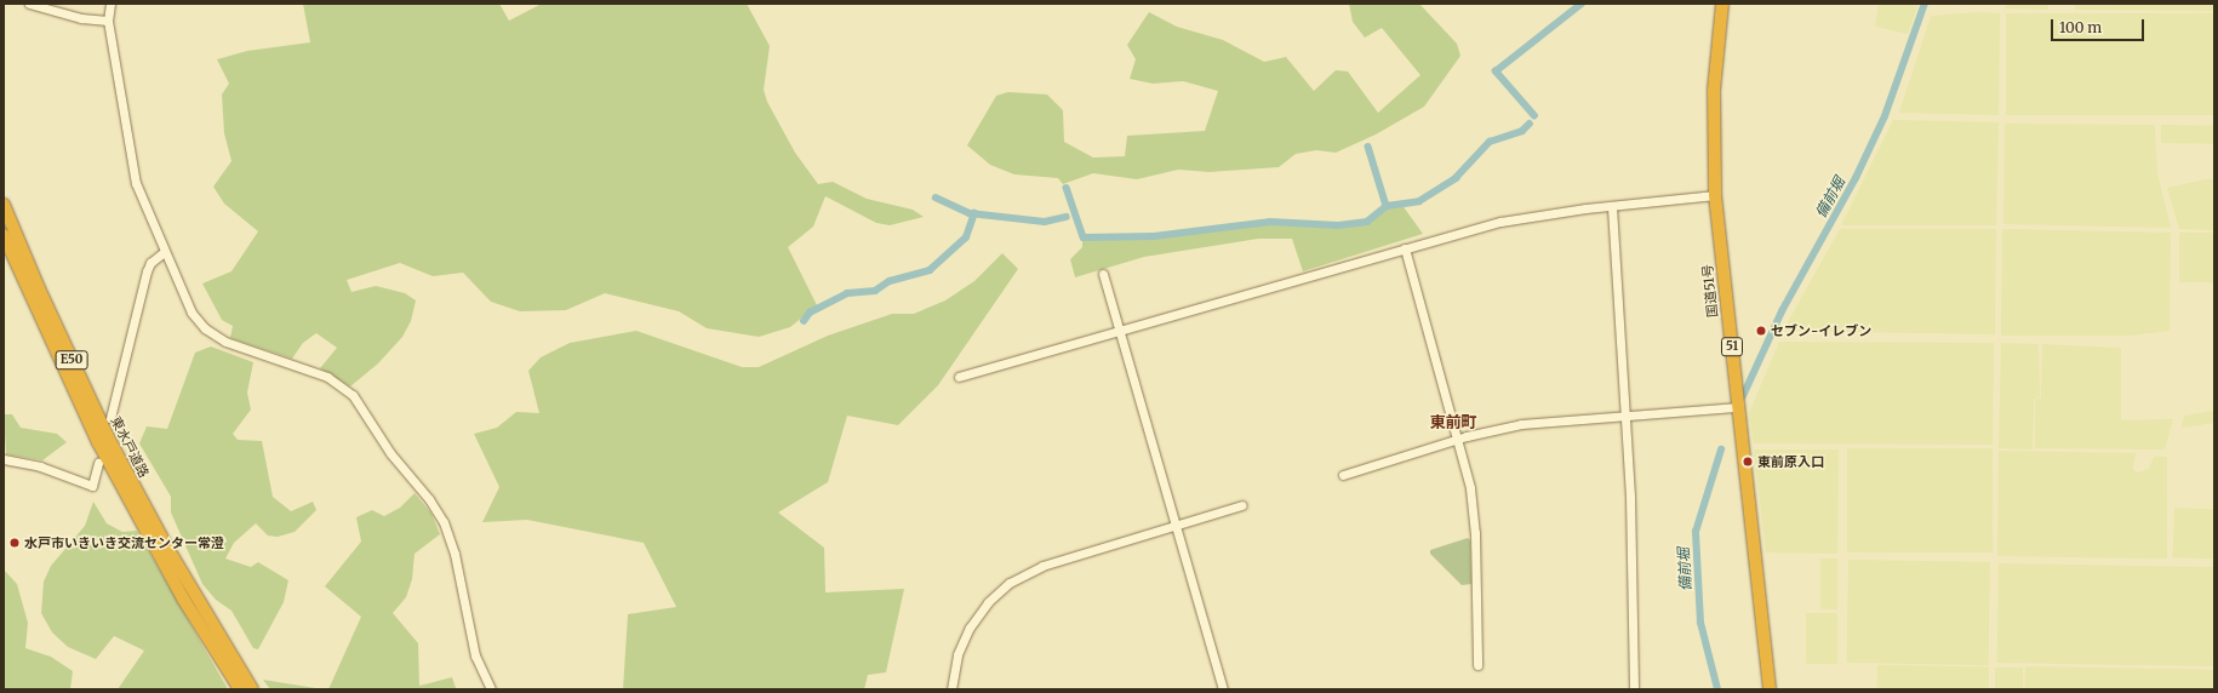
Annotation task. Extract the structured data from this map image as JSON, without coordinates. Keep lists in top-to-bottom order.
{
  "streets": {
    "highway": [
      "国道51号",
      "51",
      "E50",
      "東水戸道路"
    ]
  },
  "districts": ["東前町"],
  "water": ["備前堀"],
  "places": ["セブン-イレブン", "東前原入口", "水戸市いきいき交流センター常澄"],
  "scale_bar": "100 m"
}
